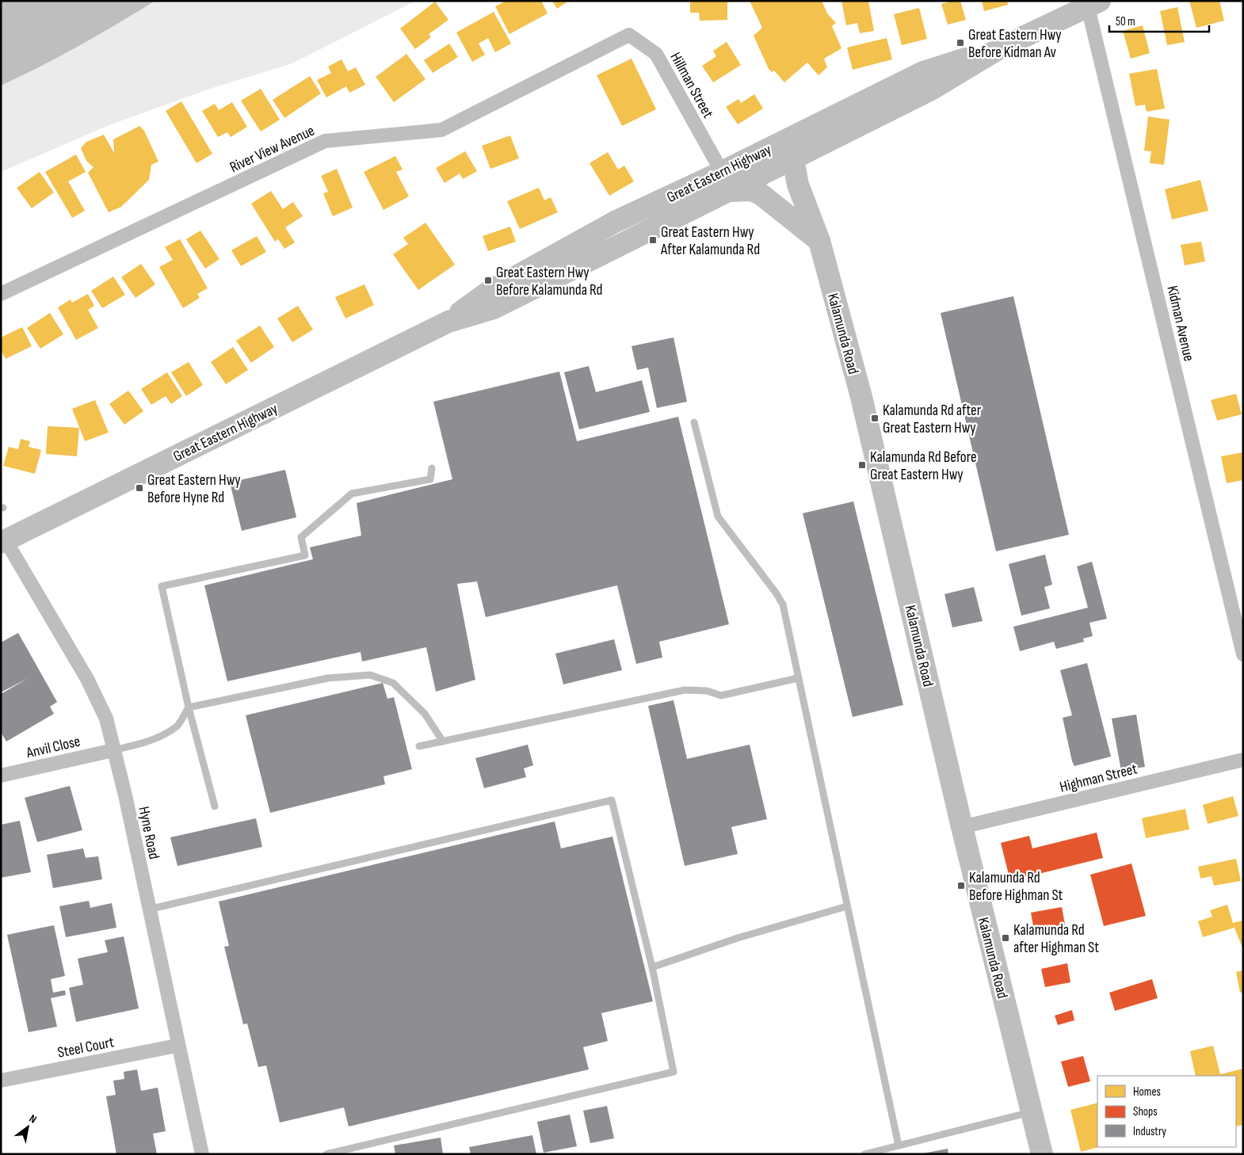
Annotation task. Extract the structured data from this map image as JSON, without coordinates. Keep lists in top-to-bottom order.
{
  "streets": {
    "main road": ["Great Eastern Highway", "Kalamunda Road"],
    "street": [
      "Hillman Street",
      "River View Avenue",
      "Kidman Avenue",
      "Anvil Close",
      "Highman Street",
      "Hyne Road",
      "Steel Court"
    ]
  },
  "crossings": [
    ["Hillman Street", "River View Avenue"],
    ["Hillman Street", "Great Eastern Highway"],
    ["Great Eastern Highway", "Kidman Avenue"],
    ["Great Eastern Highway", "Kalamunda Road"],
    ["Great Eastern Highway", "Hyne Road"],
    ["Kalamunda Road", "Highman Street"],
    ["Anvil Close", "Hyne Road"],
    ["Hyne Road", "Steel Court"]
  ],
  "places": {
    "transit": [
      "Great Eastern Hwy Before Kidman Av",
      "Great Eastern Hwy After Kalamunda Rd",
      "Great Eastern Hwy Before Kalamunda Rd",
      "Kalamunda Rd after Great Eastern Hwy",
      "Kalamunda Rd Before Great Eastern Hwy",
      "Great Eastern Hwy Before Hyne Rd",
      "Kalamunda Rd Before Highman St",
      "Kalamunda Rd after Highman St"
    ]
  },
  "legend": ["Homes", "Shops", "Industry"],
  "scale_bar": "50 m",
  "north": "top right"
}
